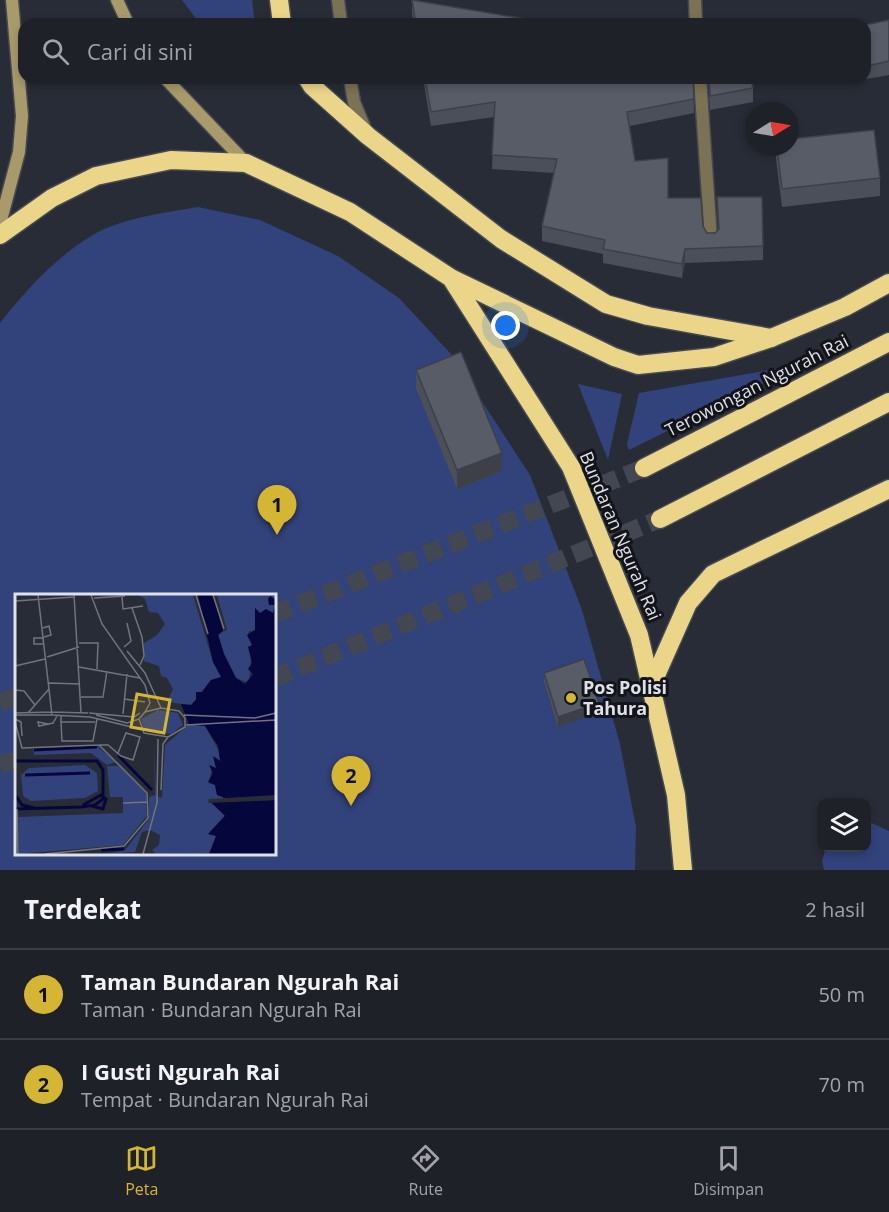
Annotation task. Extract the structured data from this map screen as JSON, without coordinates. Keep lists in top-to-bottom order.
{
  "streets": {
    "highway": ["Terowongan Ngurah Rai", "Bundaran Ngurah Rai"]
  },
  "places": ["Pos Polisi Tahura"],
  "north": "right",
  "page": {
    "search": "Cari di sini",
    "pins": ["1", "2"],
    "heading": ["Terdekat", "2 hasil"],
    "list": [
      {
        "mark": "1",
        "name": "Taman Bundaran Ngurah Rai",
        "note": "Taman · Bundaran Ngurah Rai",
        "value": "50 m"
      },
      {
        "mark": "2",
        "name": "I Gusti Ngurah Rai",
        "note": "Tempat · Bundaran Ngurah Rai",
        "value": "70 m"
      }
    ],
    "nav": ["Peta", "Rute", "Disimpan"]
  }
}
